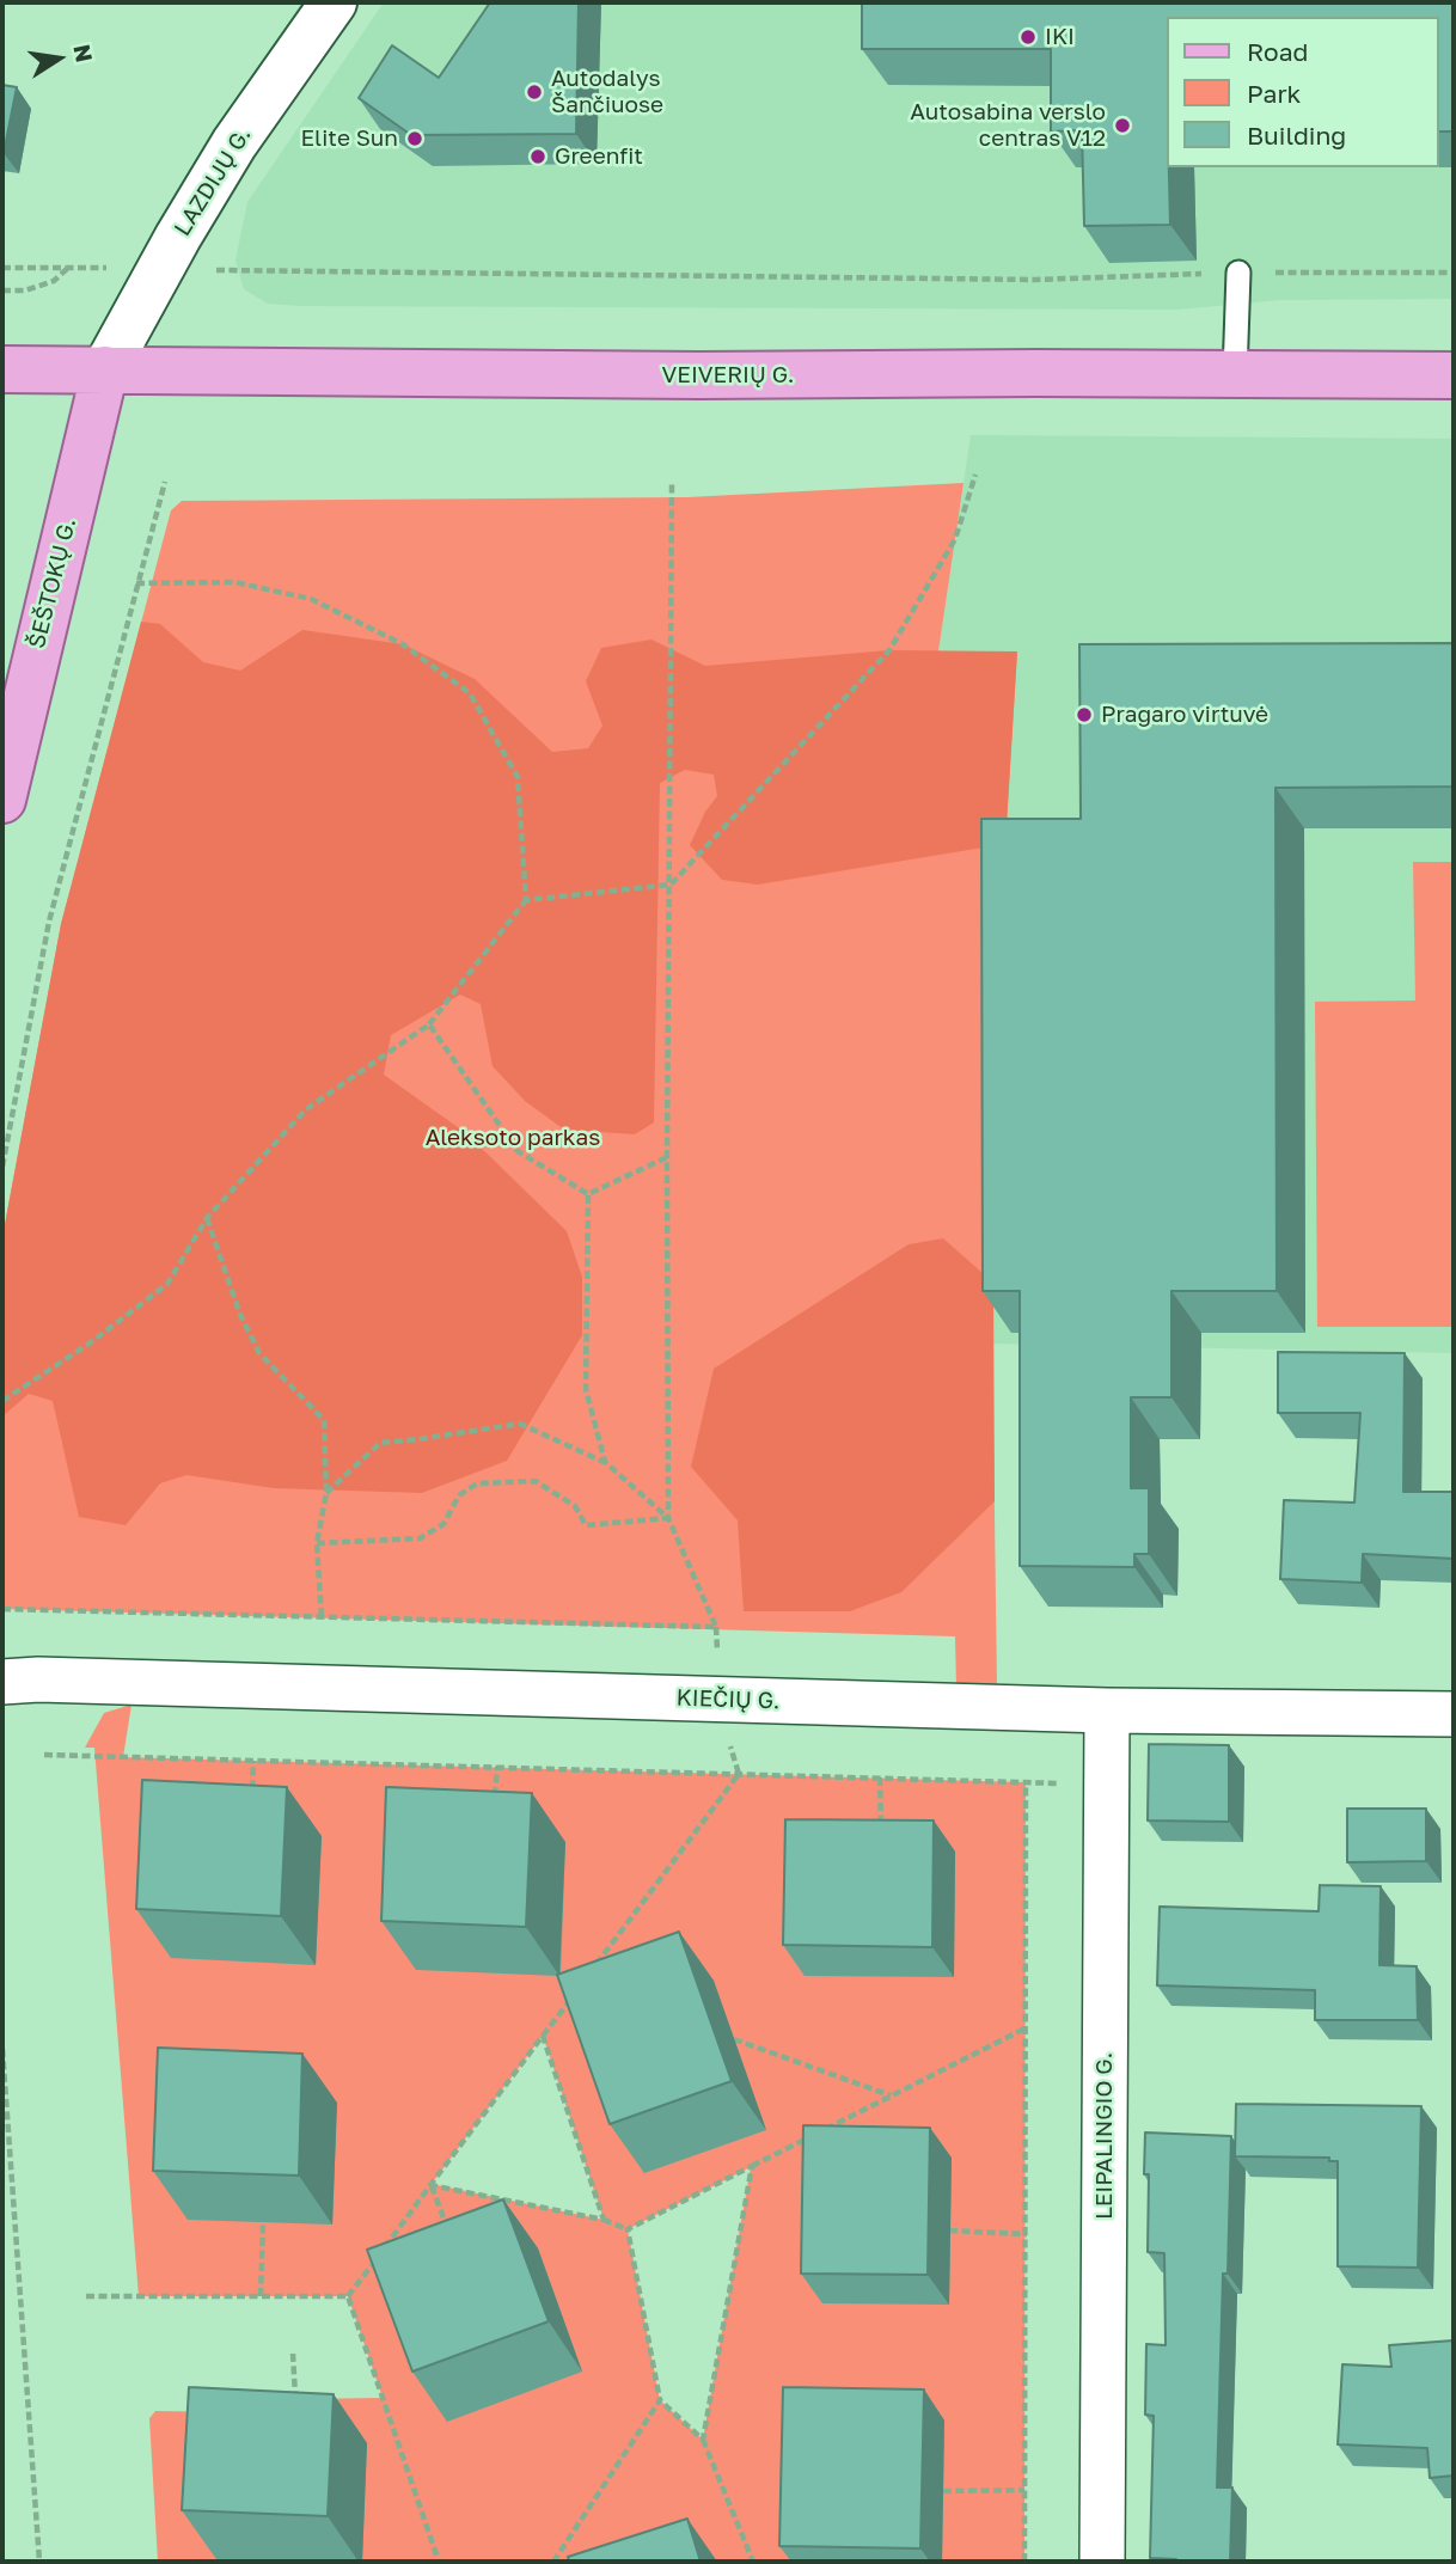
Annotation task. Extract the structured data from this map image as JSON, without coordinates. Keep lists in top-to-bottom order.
{
  "streets": {
    "main road": ["VEIVERIŲ G.", "ŠEŠTOKŲ G."],
    "street": ["LAZDIJŲ G.", "KIEČIŲ G.", "LEIPALINGIO G."]
  },
  "crossings": [
    ["LAZDIJŲ G.", "VEIVERIŲ G."],
    ["LAZDIJŲ G.", "ŠEŠTOKŲ G."],
    ["VEIVERIŲ G.", "ŠEŠTOKŲ G."],
    ["KIEČIŲ G.", "LEIPALINGIO G."]
  ],
  "parks": ["Aleksoto parkas"],
  "places": [
    "IKI",
    "Autodalys Šančiuose",
    "Autosabina verslo centras V12",
    "Elite Sun",
    "Greenfit",
    "Pragaro virtuvė"
  ],
  "legend": ["Road", "Park", "Building"],
  "north": "right"
}
